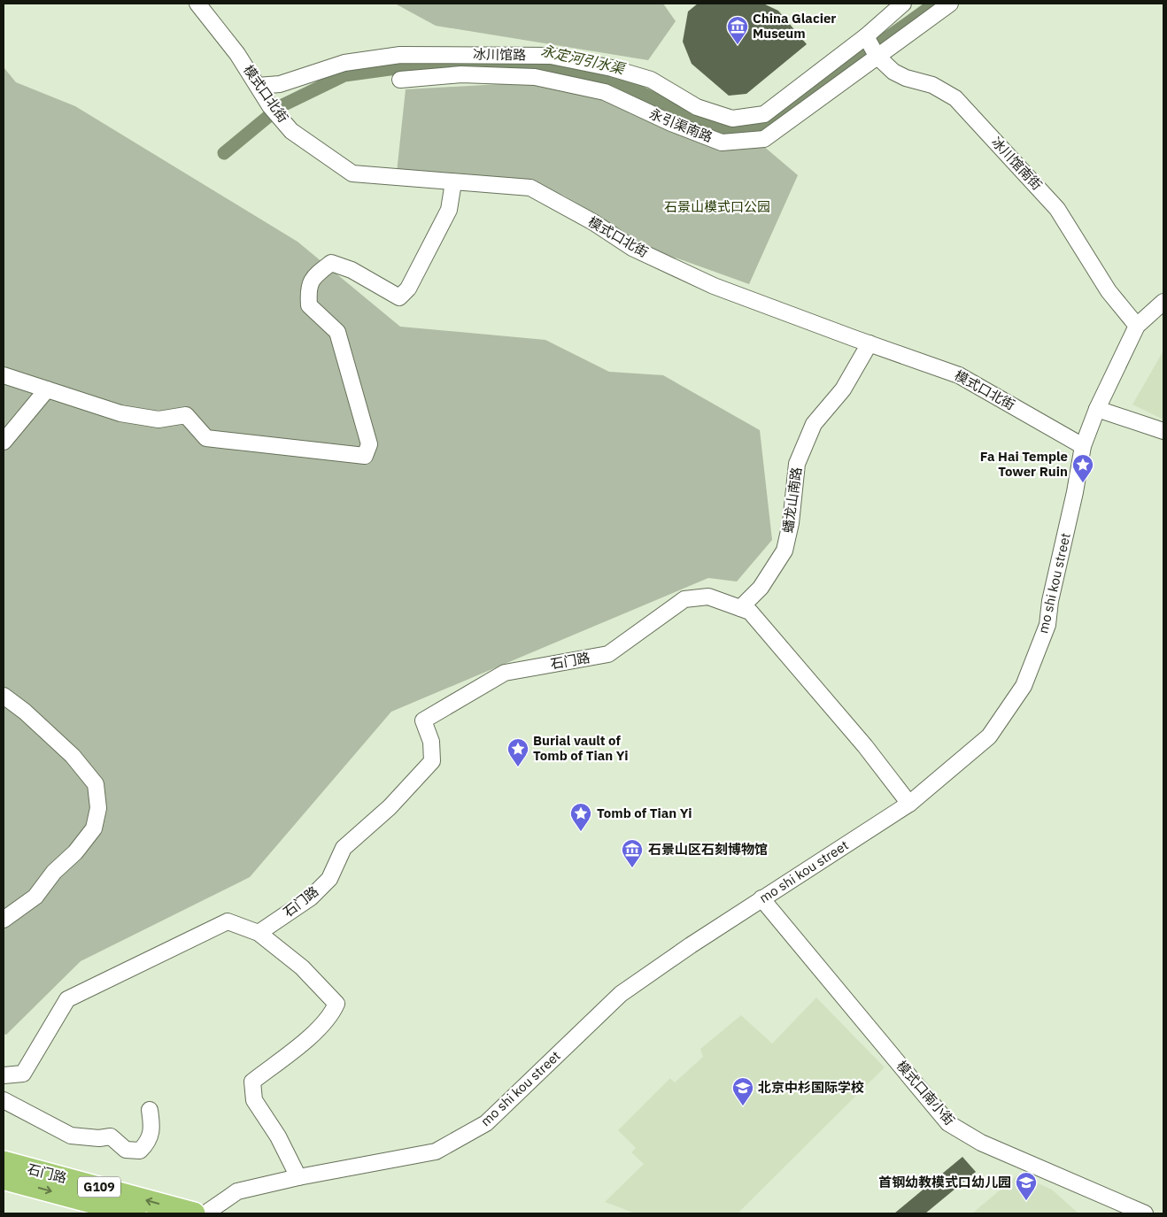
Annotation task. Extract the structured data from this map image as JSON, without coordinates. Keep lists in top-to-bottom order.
{
  "streets": {
    "highway": ["石门路", "G109"],
    "street": [
      "冰川馆路",
      "模式口北街",
      "永引渠南路",
      "冰川馆南街",
      "蟠龙山南路",
      "mo shi kou street",
      "模式口南小街"
    ]
  },
  "crossings": [
    ["冰川馆路", "模式口北街"],
    ["冰川馆路", "冰川馆南街"],
    ["模式口北街", "蟠龙山南路"],
    ["模式口北街", "mo shi kou street"],
    ["永引渠南路", "冰川馆南街"],
    ["冰川馆南街", "mo shi kou street"],
    ["蟠龙山南路", "石门路"],
    ["mo shi kou street", "石门路"],
    ["mo shi kou street", "模式口南小街"]
  ],
  "water": ["永定河引水渠"],
  "parks": ["石景山模式口公园"],
  "places": {
    "museum": ["China Glacier Museum", "石景山区石刻博物馆"],
    "place": ["Fa Hai Temple Tower Ruin", "Burial vault of Tomb of Tian Yi", "Tomb of Tian Yi"],
    "school or university": ["北京中杉国际学校", "首钢幼教模式口幼儿园"]
  }
}
